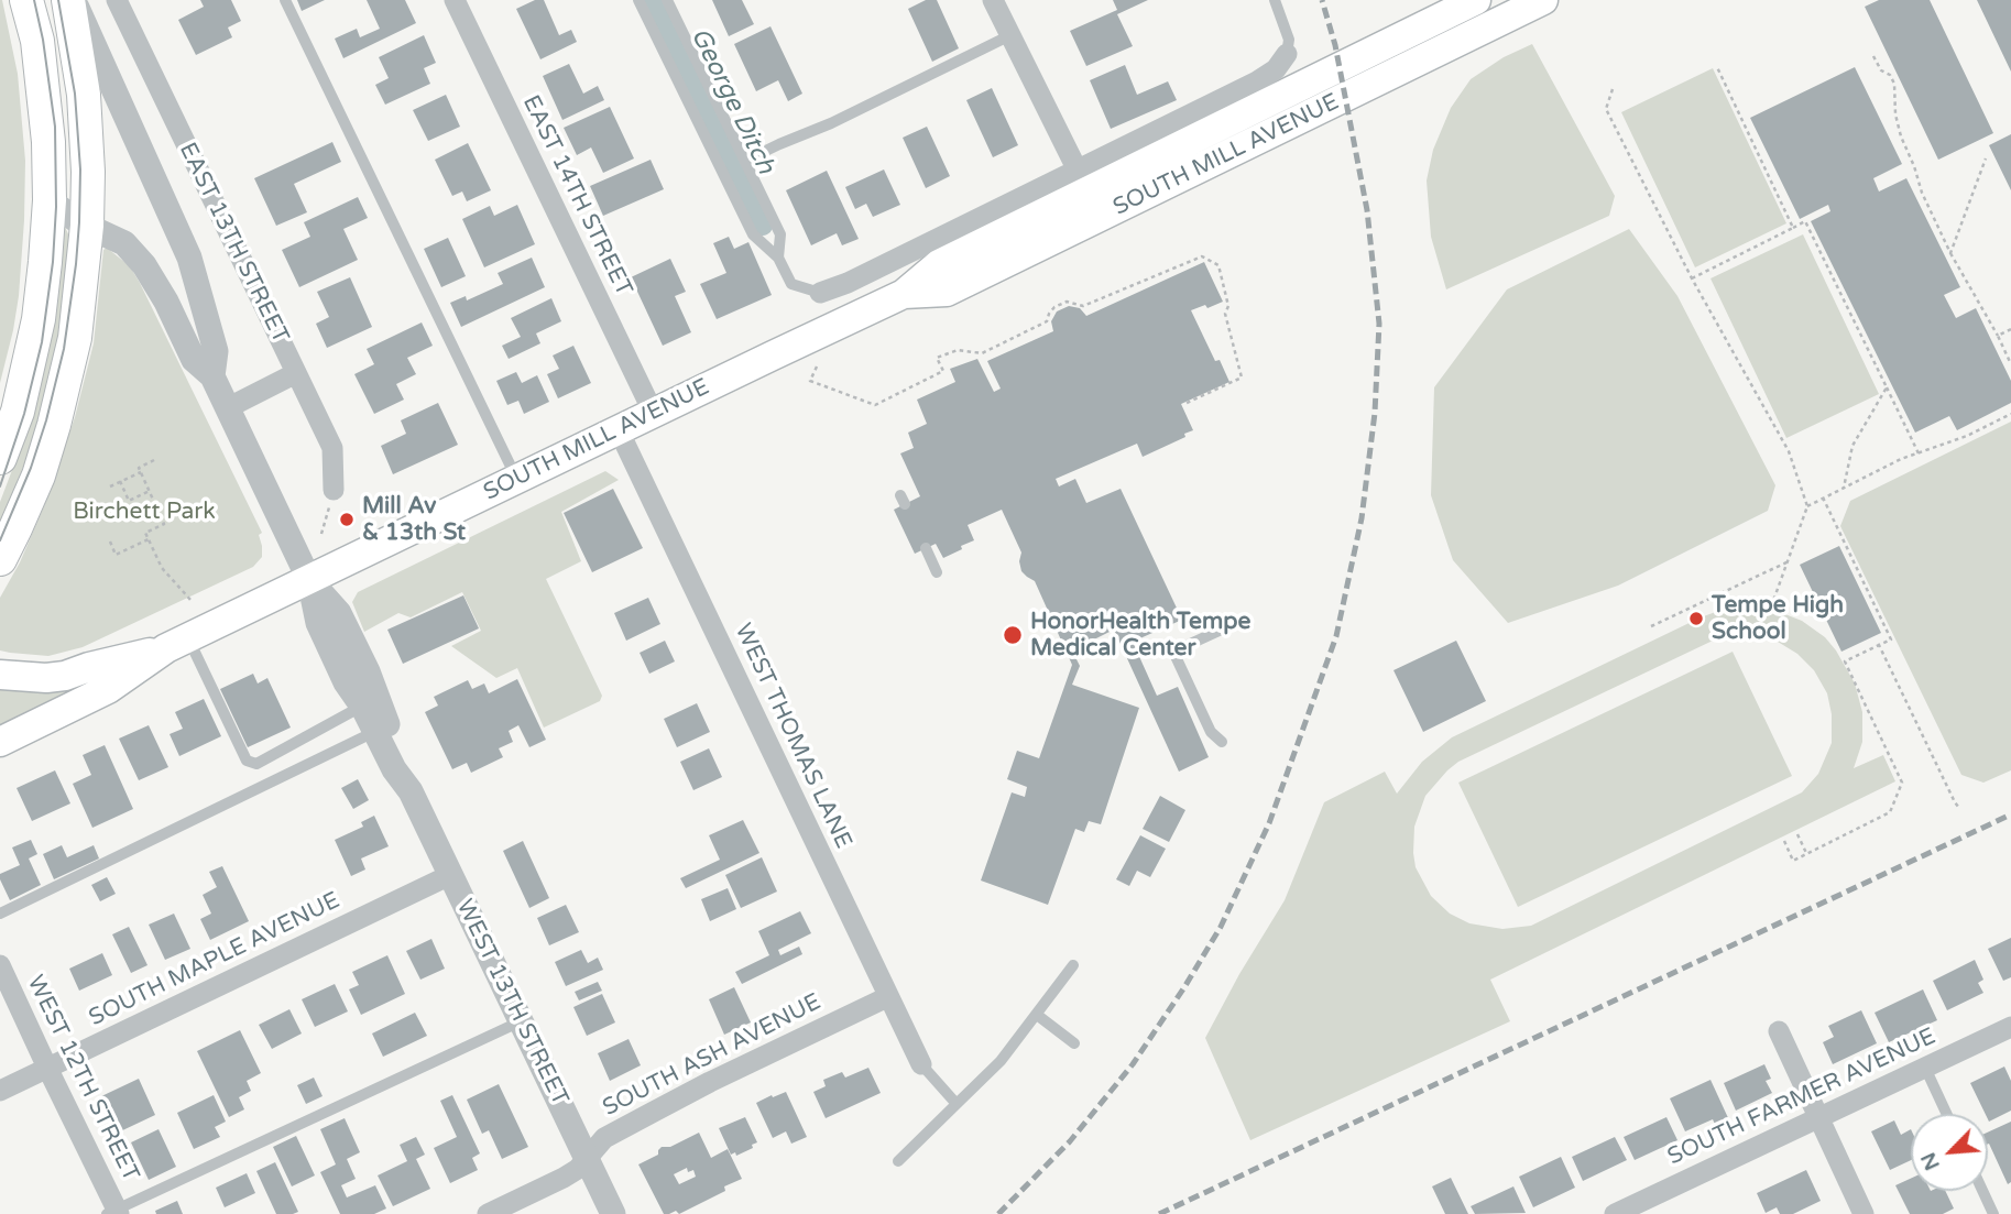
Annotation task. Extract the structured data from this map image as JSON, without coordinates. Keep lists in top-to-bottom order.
{
  "streets": {
    "main road": ["SOUTH MILL AVENUE"],
    "street": [
      "EAST 14TH STREET",
      "EAST 13TH STREET",
      "WEST THOMAS LANE",
      "SOUTH MAPLE AVENUE",
      "WEST 13TH STREET",
      "SOUTH ASH AVENUE",
      "WEST 12TH STREET",
      "SOUTH FARMER AVENUE"
    ]
  },
  "crossings": [
    ["SOUTH MILL AVENUE", "EAST 14TH STREET"],
    ["SOUTH MILL AVENUE", "EAST 13TH STREET"],
    ["SOUTH MILL AVENUE", "WEST THOMAS LANE"],
    ["SOUTH MILL AVENUE", "WEST 13TH STREET"],
    ["EAST 13TH STREET", "WEST 13TH STREET"],
    ["WEST THOMAS LANE", "SOUTH ASH AVENUE"],
    ["SOUTH MAPLE AVENUE", "WEST 13TH STREET"],
    ["SOUTH MAPLE AVENUE", "WEST 12TH STREET"],
    ["WEST 13TH STREET", "SOUTH ASH AVENUE"]
  ],
  "water": ["George Ditch"],
  "parks": ["Birchett Park"],
  "places": ["Mill Av & 13th St", "Tempe High School", "HonorHealth Tempe Medical Center"],
  "north": "bottom left"
}
